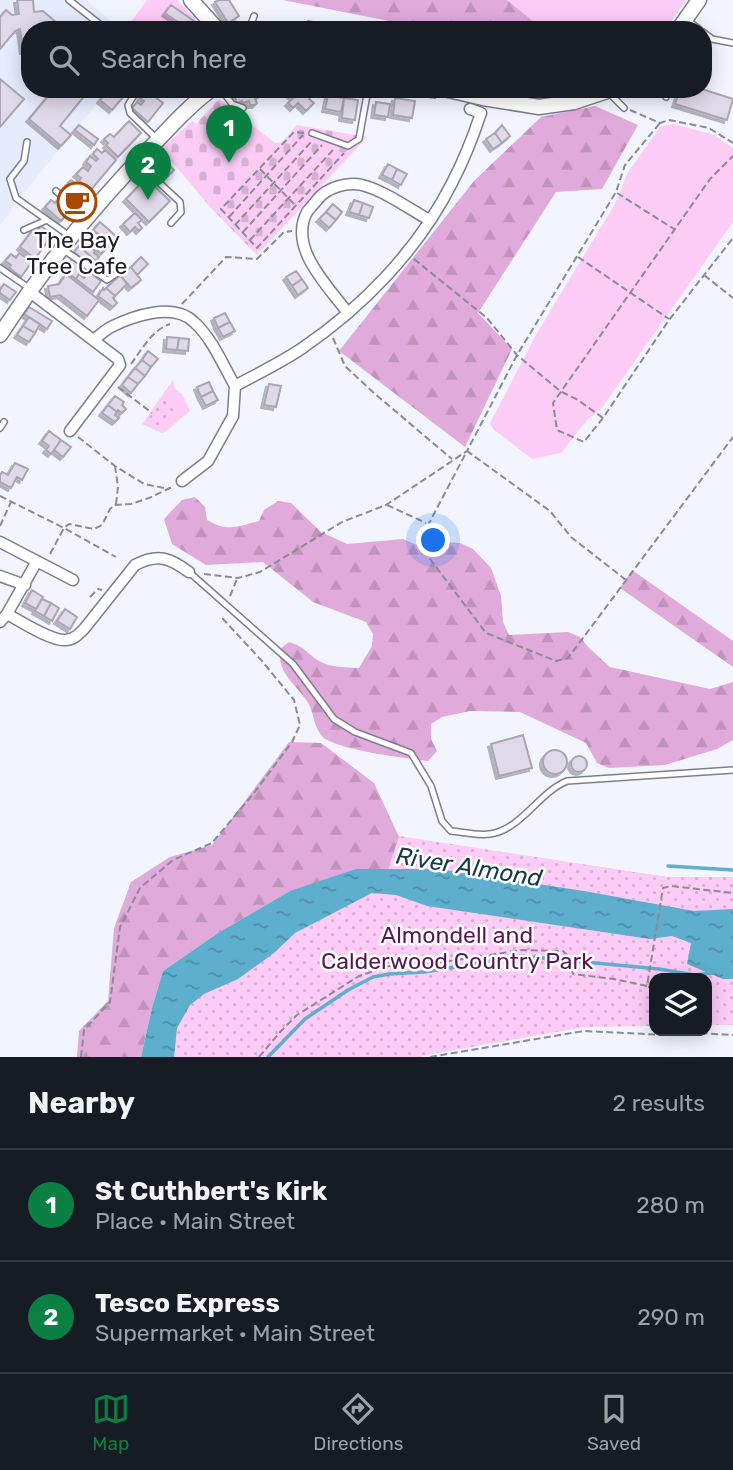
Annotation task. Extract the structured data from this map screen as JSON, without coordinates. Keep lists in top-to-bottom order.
{
  "water": ["River Almond"],
  "parks": ["Almondell and Calderwood Country Park"],
  "places": {
    "cafe": ["The Bay Tree Cafe"]
  },
  "page": {
    "search": "Search here",
    "pins": ["1", "2"],
    "heading": ["Nearby", "2 results"],
    "list": [
      {
        "mark": "1",
        "name": "St Cuthbert's Kirk",
        "note": "Place · Main Street",
        "value": "280 m"
      },
      {
        "mark": "2",
        "name": "Tesco Express",
        "note": "Supermarket · Main Street",
        "value": "290 m"
      }
    ],
    "nav": ["Map", "Directions", "Saved"]
  }
}
